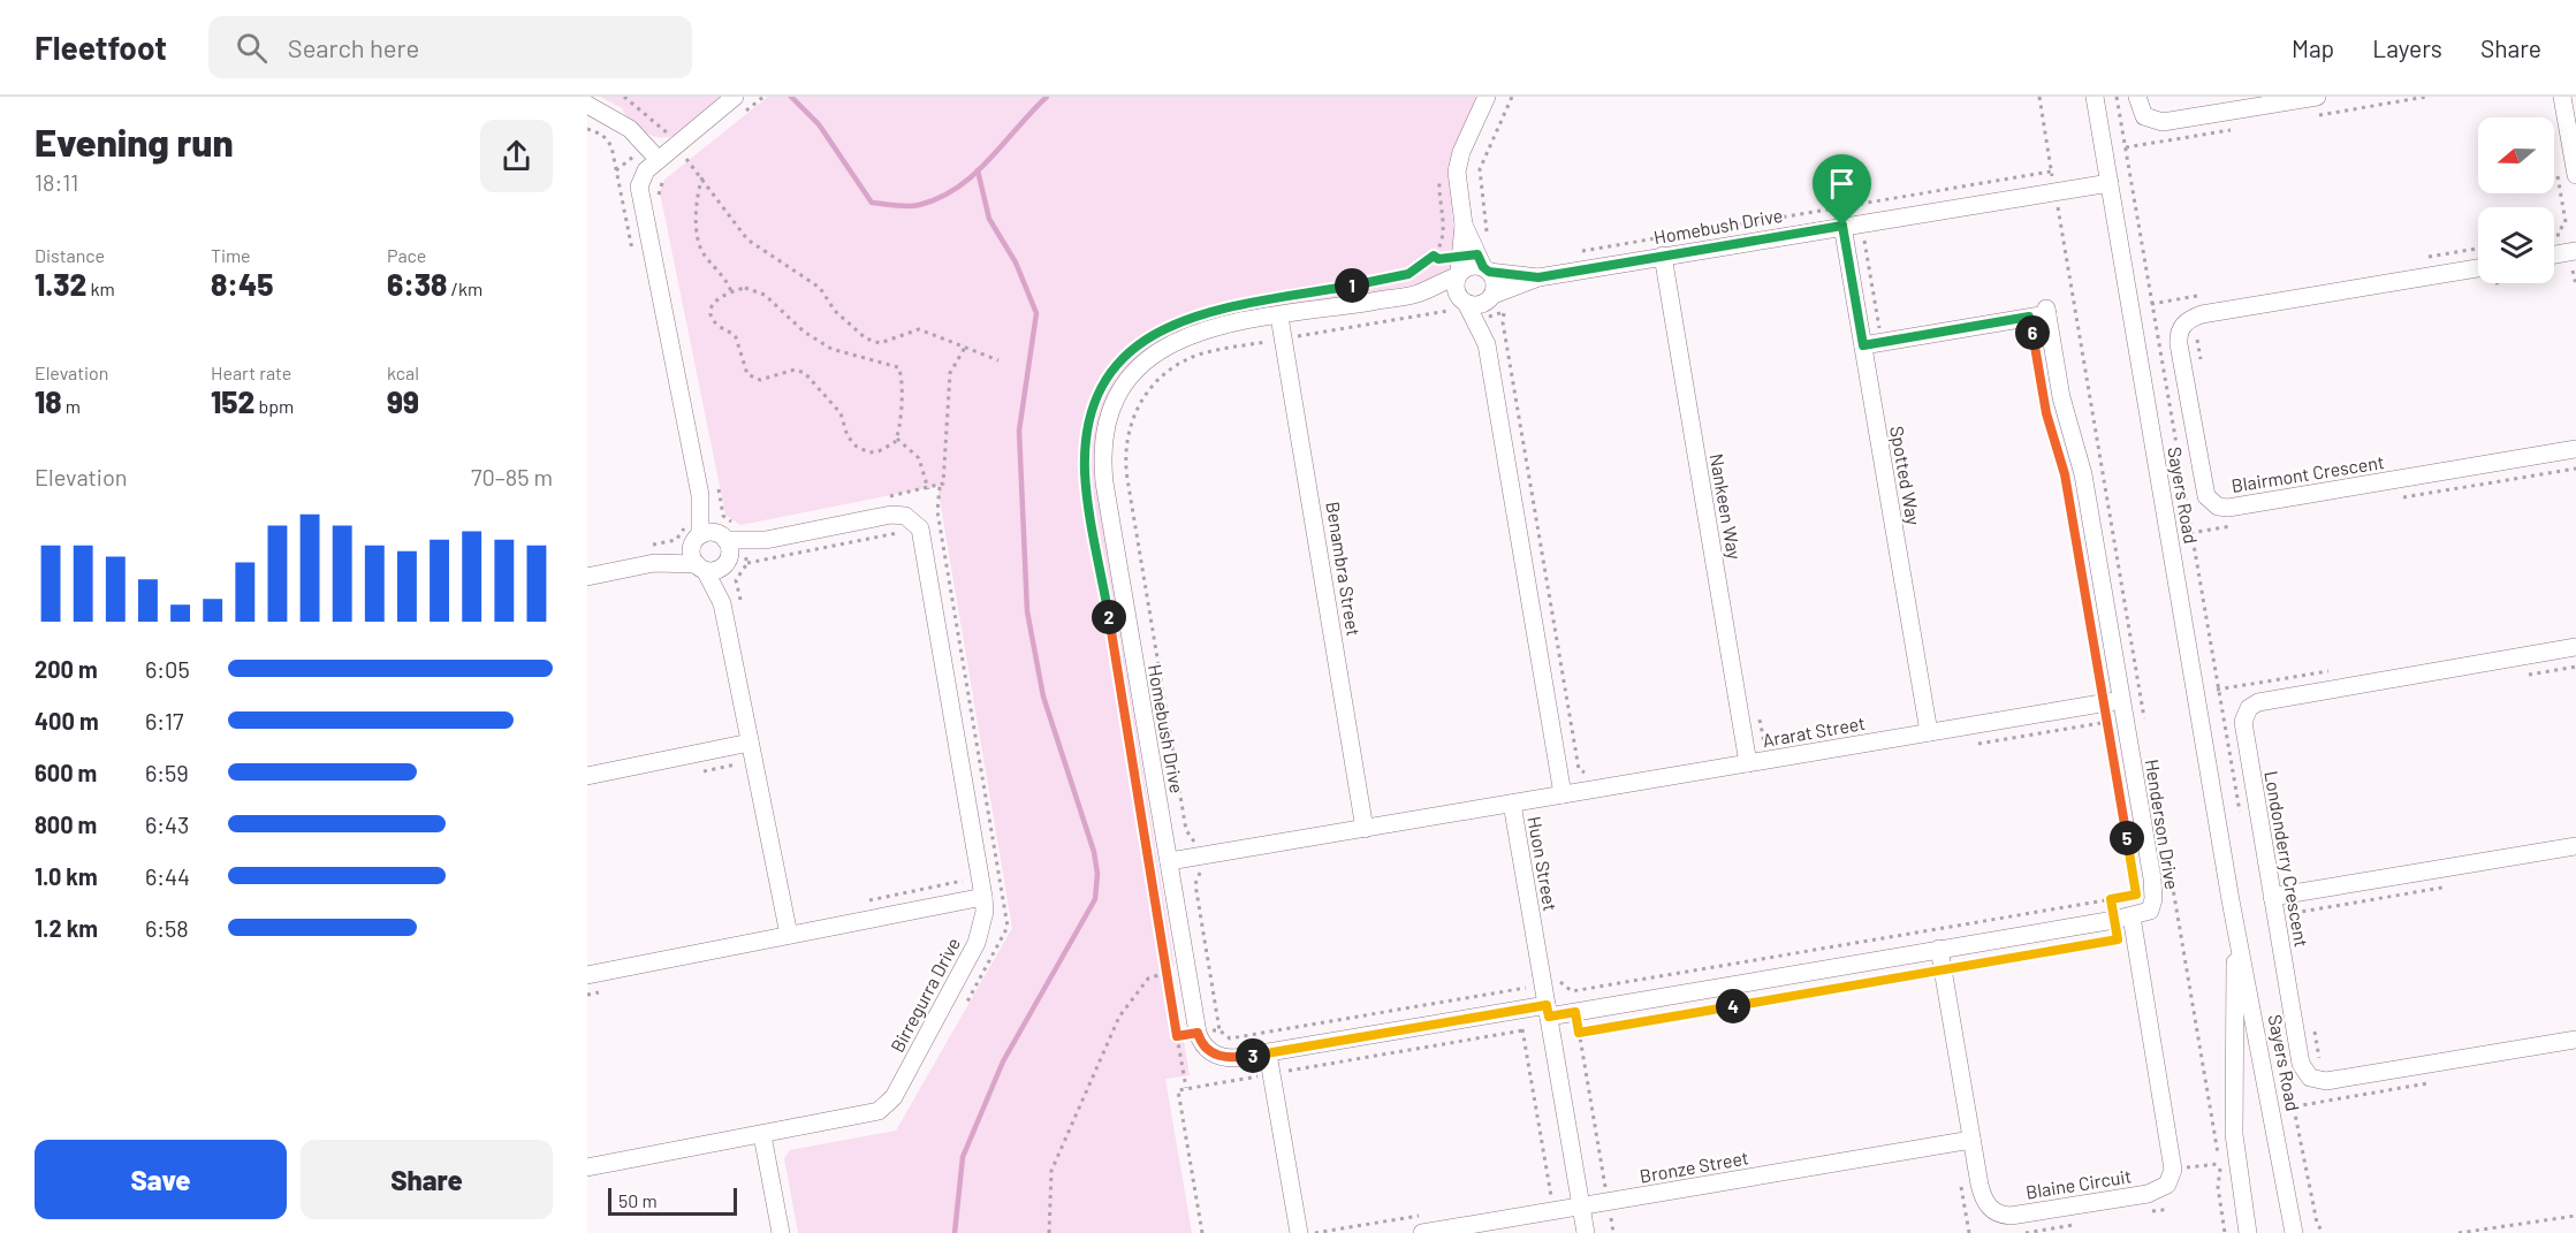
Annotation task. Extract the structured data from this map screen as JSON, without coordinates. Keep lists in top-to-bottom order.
{
  "streets": {
    "street": [
      "Homebush Drive",
      "Blairmont Crescent",
      "Spotted Way",
      "Sayers Road",
      "Nankeen Way",
      "Benambra Street",
      "Ararat Street",
      "Henderson Drive",
      "Londonderry Crescent",
      "Huon Street",
      "Birregurra Drive",
      "Bronze Street",
      "Blaine Circuit"
    ]
  },
  "crossings": [
    ["Homebush Drive", "Spotted Way"],
    ["Homebush Drive", "Sayers Road"],
    ["Homebush Drive", "Nankeen Way"],
    ["Homebush Drive", "Benambra Street"],
    ["Homebush Drive", "Huon Street"],
    ["Spotted Way", "Ararat Street"],
    ["Spotted Way", "Henderson Drive"],
    ["Nankeen Way", "Ararat Street"],
    ["Benambra Street", "Huon Street"],
    ["Ararat Street", "Henderson Drive"],
    ["Ararat Street", "Huon Street"],
    ["Henderson Drive", "Blaine Circuit"],
    ["Huon Street", "Bronze Street"],
    ["Bronze Street", "Blaine Circuit"]
  ],
  "scale_bar": "50 m",
  "north": "left",
  "page": {
    "header": "Fleetfoot",
    "search": "Search here",
    "nav": ["Map", "Layers", "Share"],
    "heading": ["Evening run", "18:11"],
    "stats": [
      ["Distance", "1.32 km"],
      ["Time", "8:45"],
      ["Pace", "6:38 /km"],
      ["Elevation", "18 m"],
      ["Heart rate", "152 bpm"],
      ["kcal", "99"]
    ],
    "pins": [
      "1",
      "6",
      "2",
      "5",
      "4",
      "3"
    ],
    "chart": ["Elevation", "70–85 m"],
    "list": [
      {
        "name": "200 m",
        "note": "6:05"
      },
      {
        "name": "400 m",
        "note": "6:17"
      },
      {
        "name": "600 m",
        "note": "6:59"
      },
      {
        "name": "800 m",
        "note": "6:43"
      },
      {
        "name": "1.0 km",
        "note": "6:44"
      },
      {
        "name": "1.2 km",
        "note": "6:58"
      }
    ],
    "buttons": ["Save", "Share"],
    "scale": "50 m"
  }
}
